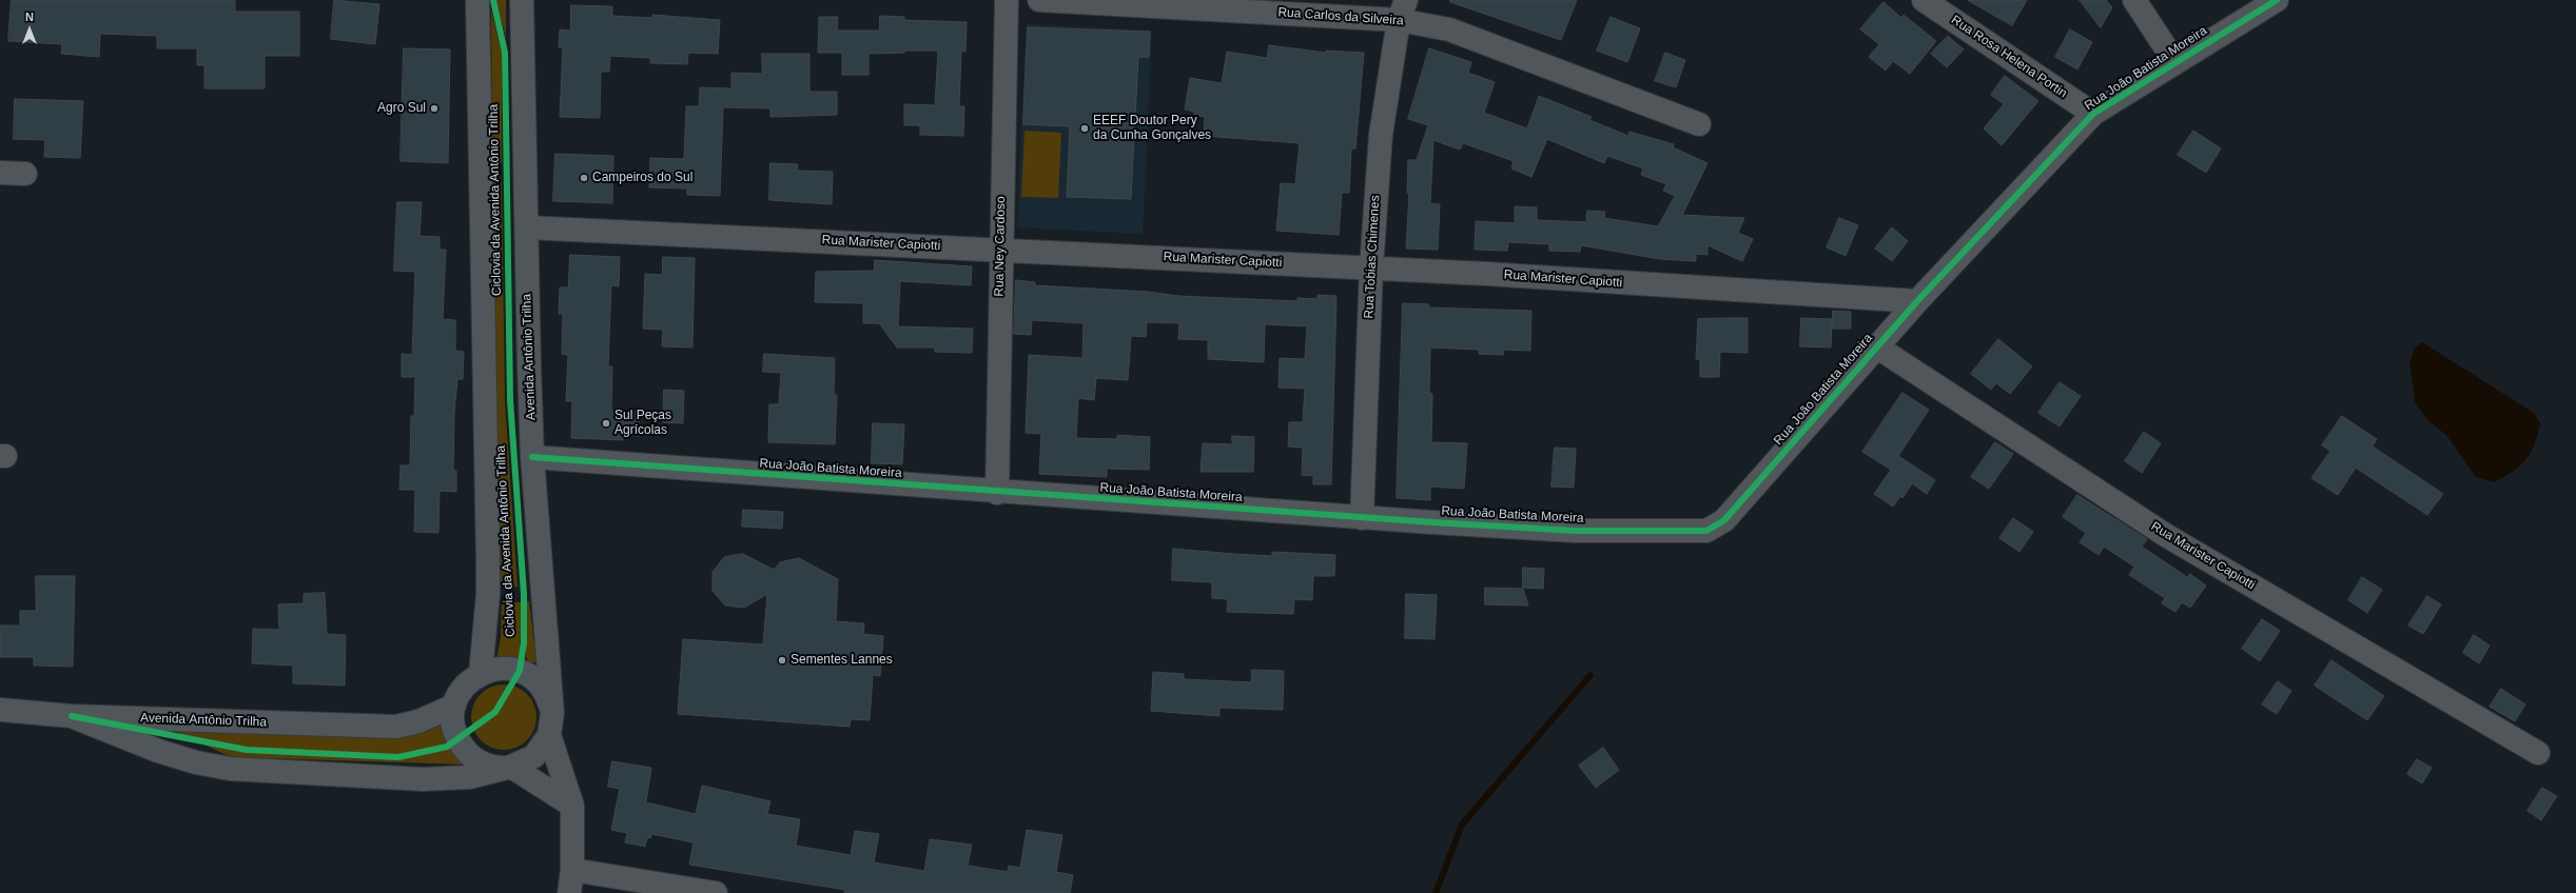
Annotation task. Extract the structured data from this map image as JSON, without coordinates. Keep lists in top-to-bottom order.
{
  "streets": {
    "street": [
      "Rua Carlos da Silveira",
      "Rua Rosa Helena Portin",
      "Rua João Batista Moreira",
      "Rua Marister Capiotti",
      "Rua Ney Cardoso",
      "Rua Tobias Chimenes",
      "Avenida Antônio Trilha"
    ],
    "cycle path": ["Ciclovia da Avenida Antônio Trilha"]
  },
  "crossings": [
    ["Rua Carlos da Silveira", "Rua Tobias Chimenes"],
    ["Rua Rosa Helena Portin", "Rua João Batista Moreira"],
    ["Rua João Batista Moreira", "Rua Marister Capiotti"],
    ["Rua João Batista Moreira", "Rua Ney Cardoso"],
    ["Rua João Batista Moreira", "Rua Tobias Chimenes"],
    ["Rua João Batista Moreira", "Avenida Antônio Trilha"],
    ["Rua Marister Capiotti", "Rua Ney Cardoso"],
    ["Rua Marister Capiotti", "Rua Tobias Chimenes"],
    ["Rua Marister Capiotti", "Avenida Antônio Trilha"]
  ],
  "places": [
    "Agro Sul",
    "EEEF Doutor Pery da Cunha Gonçalves",
    "Campeiros do Sul",
    "Sul Peças Agrícolas",
    "Sementes Lannes"
  ],
  "north": "top"
}
